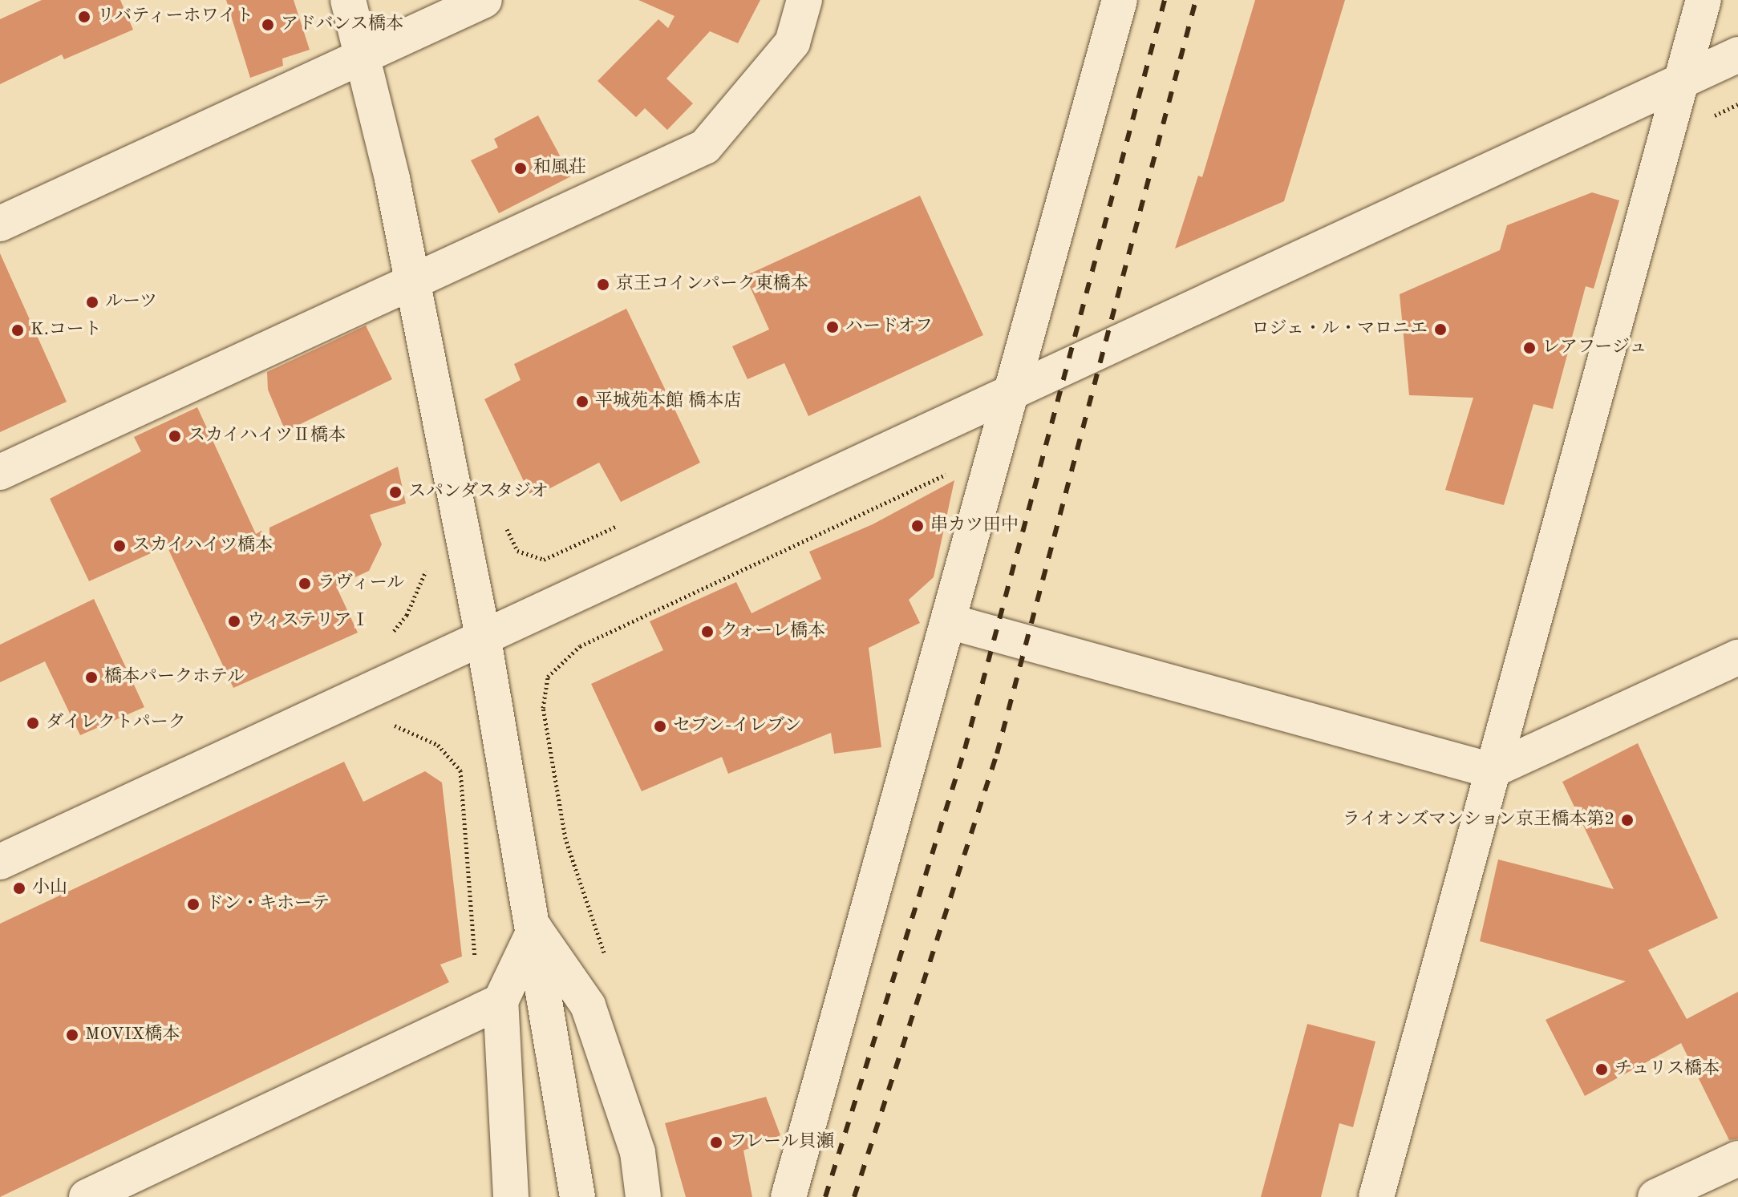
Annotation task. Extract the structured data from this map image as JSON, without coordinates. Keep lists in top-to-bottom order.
{
  "places": [
    "リバティーホワイト",
    "アドバンス橋本",
    "和風荘",
    "京王コインパーク東橋本",
    "ルーツ",
    "ハードオフ",
    "ロジェ・ル・マロニエ",
    "K.コート",
    "レアフージュ",
    "平城苑本館 橋本店",
    "スカイハイツⅡ橋本",
    "スパンダスタジオ",
    "串カツ田中",
    "スカイハイツ橋本",
    "ラヴィール",
    "ウィステリアⅠ",
    "クォーレ橋本",
    "橋本パークホテル",
    "ダイレクトパーク",
    "セブン-イレブン",
    "ライオンズマンション京王橋本第2",
    "小山",
    "ドン・キホーテ",
    "MOVIX橋本",
    "チュリス橋本",
    "フレール貝瀬"
  ]
}
